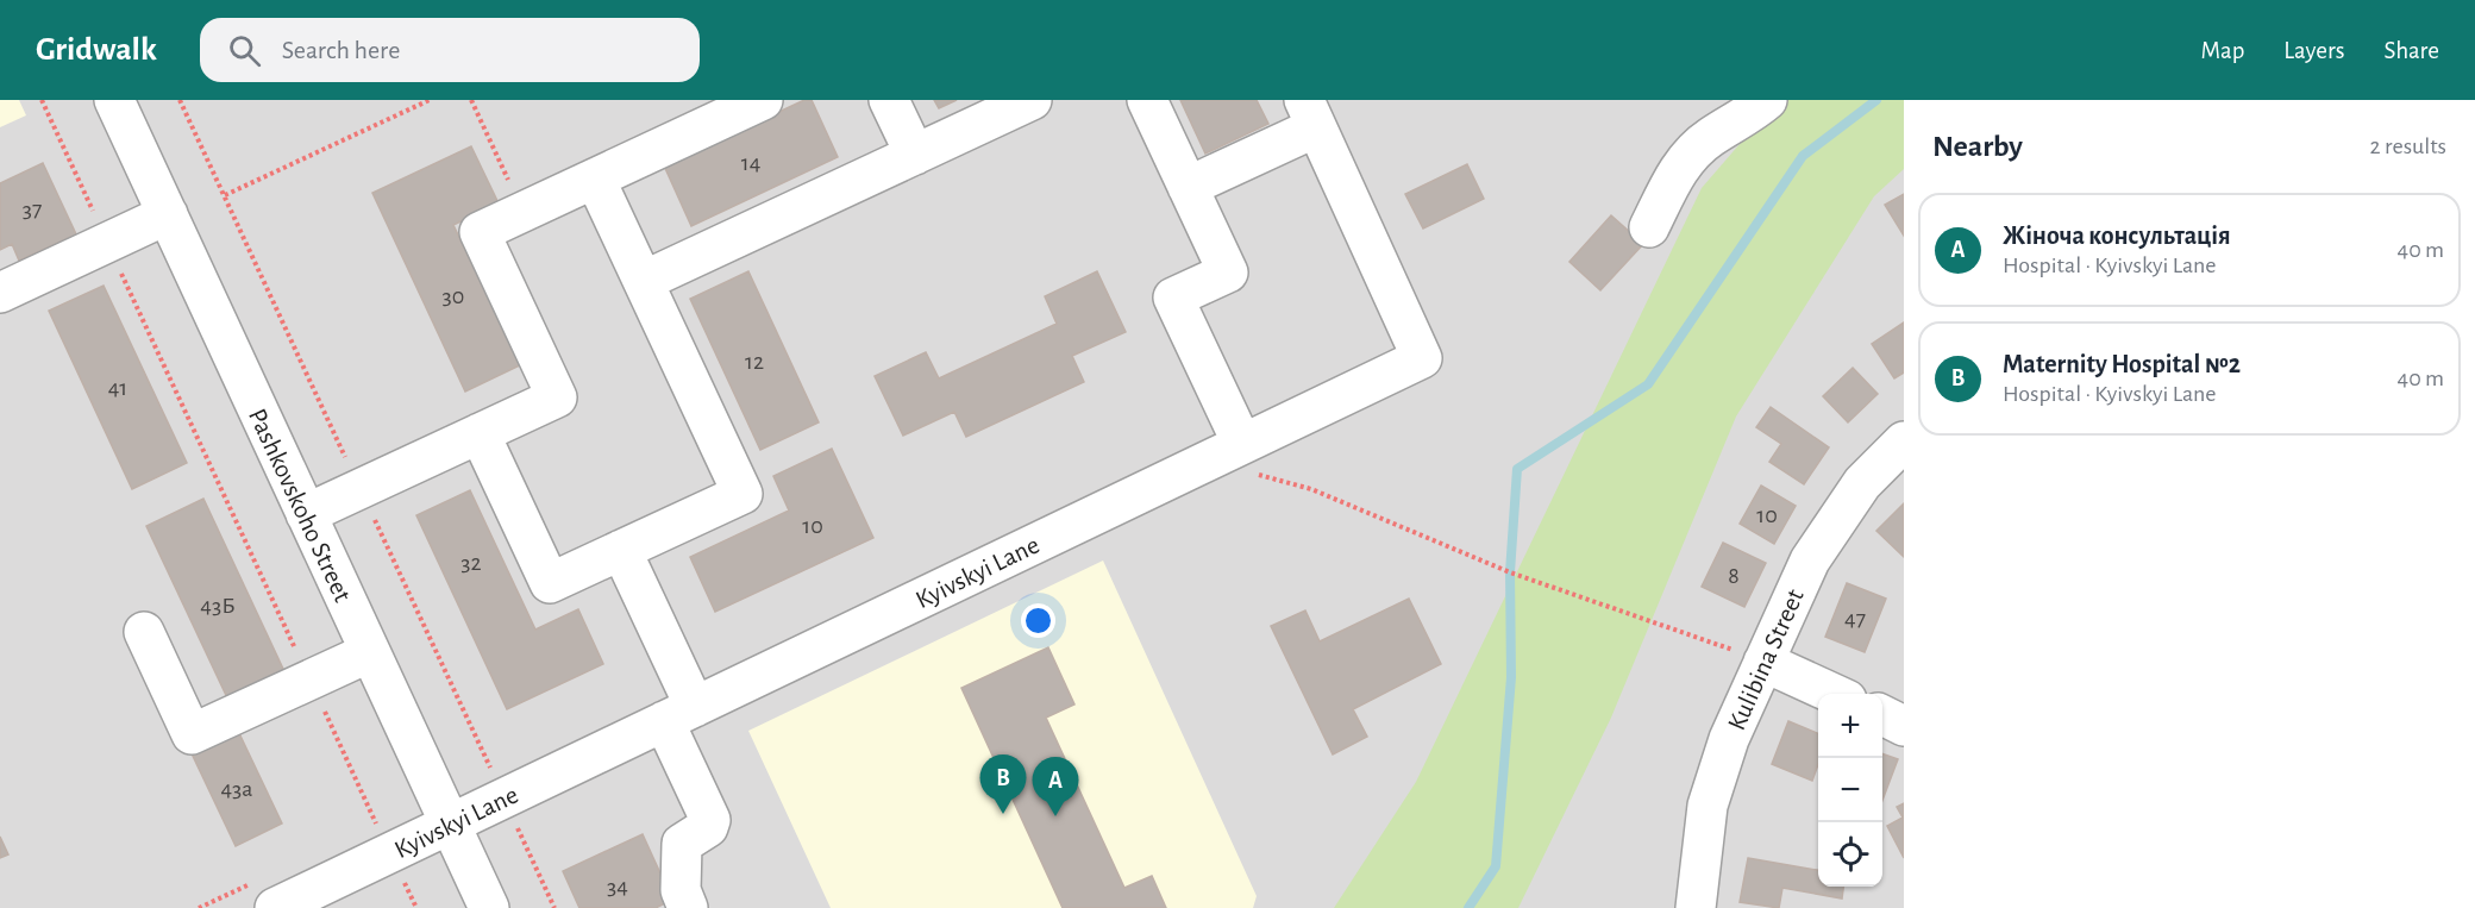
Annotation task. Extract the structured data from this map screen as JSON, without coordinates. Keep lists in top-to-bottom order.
{
  "streets": {
    "street": ["Pashkovskoho Street", "Kyivskyi Lane", "Kulibina Street"]
  },
  "crossings": [
    ["Pashkovskoho Street", "Kyivskyi Lane"]
  ],
  "house_numbers": [
    "14",
    "37",
    "30",
    "12",
    "41",
    "10",
    "10",
    "32",
    "8",
    "43Б",
    "47",
    "43а",
    "34"
  ],
  "page": {
    "header": "Gridwalk",
    "search": "Search here",
    "nav": ["Map", "Layers", "Share"],
    "heading": ["Nearby", "2 results"],
    "list": [
      {
        "mark": "A",
        "name": "Жіноча консультація",
        "note": "Hospital · Kyivskyi Lane",
        "value": "40 m"
      },
      {
        "mark": "B",
        "name": "Maternity Hospital №2",
        "note": "Hospital · Kyivskyi Lane",
        "value": "40 m"
      }
    ],
    "map_buttons": ["+", "−"],
    "pins": ["B", "A"]
  }
}
